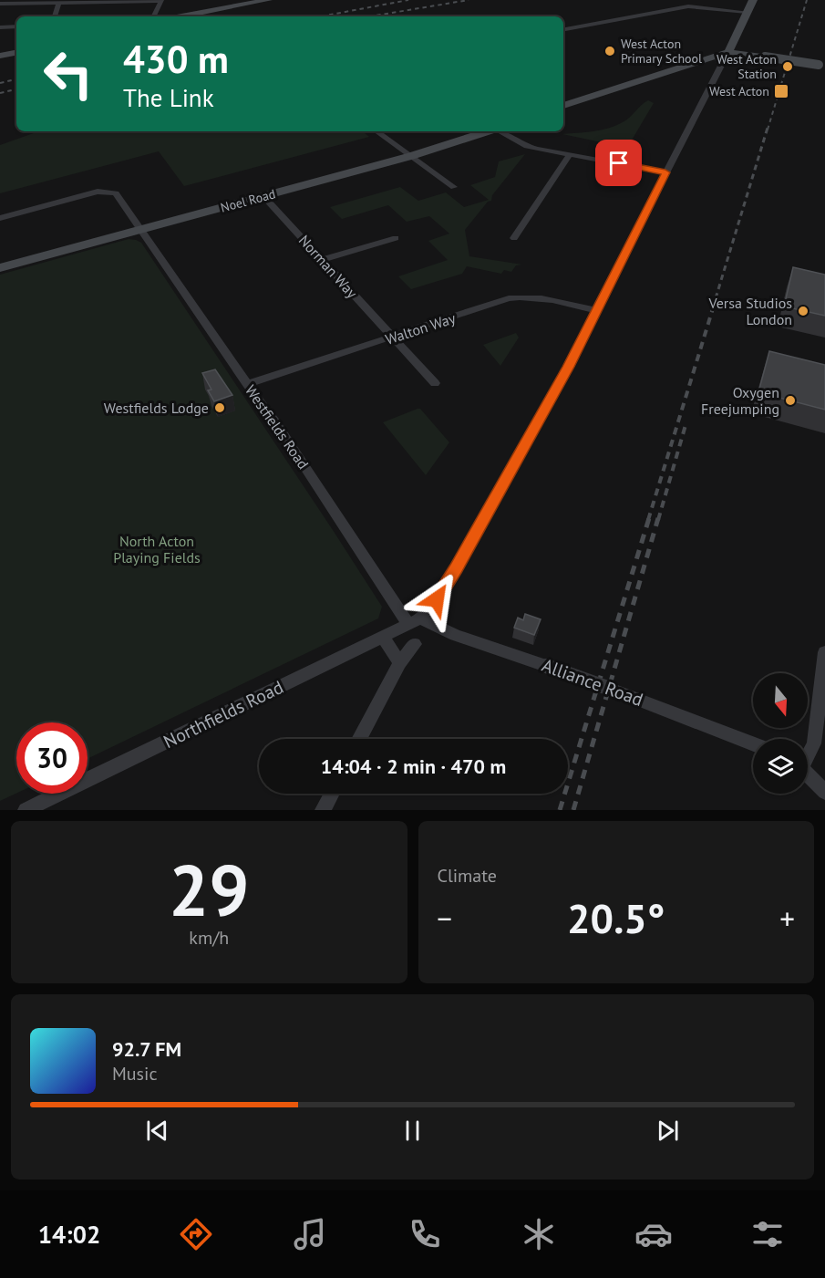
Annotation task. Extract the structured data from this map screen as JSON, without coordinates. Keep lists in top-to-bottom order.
{
  "streets": {
    "street": [
      "Noel Road",
      "Norman Way",
      "Walton Way",
      "Westfields Road",
      "Alliance Road",
      "Northfields Road"
    ]
  },
  "crossings": [
    ["Noel Road", "Norman Way"],
    ["Noel Road", "Westfields Road"],
    ["Norman Way", "Walton Way"],
    ["Walton Way", "Westfields Road"],
    ["Westfields Road", "Alliance Road"],
    ["Westfields Road", "Northfields Road"],
    ["Alliance Road", "Northfields Road"]
  ],
  "parks": ["North Acton Playing Fields"],
  "places": {
    "other": [
      "West Acton Primary School",
      "West Acton Station",
      "Versa Studios London",
      "Oxygen Freejumping",
      "Westfields Lodge"
    ],
    "transit": ["West Acton"]
  },
  "north": "bottom",
  "page": {
    "turn": ["430 m", "The Link"],
    "limit": "30",
    "trip": "14:04 · 2 min · 470 m",
    "tile": [
      ["29", "km/h"],
      "Climate"
    ],
    "heat": ["−", "20.5°", "+"],
    "song": ["92.7 FM", "Music"],
    "tabs": "14:02"
  }
}
